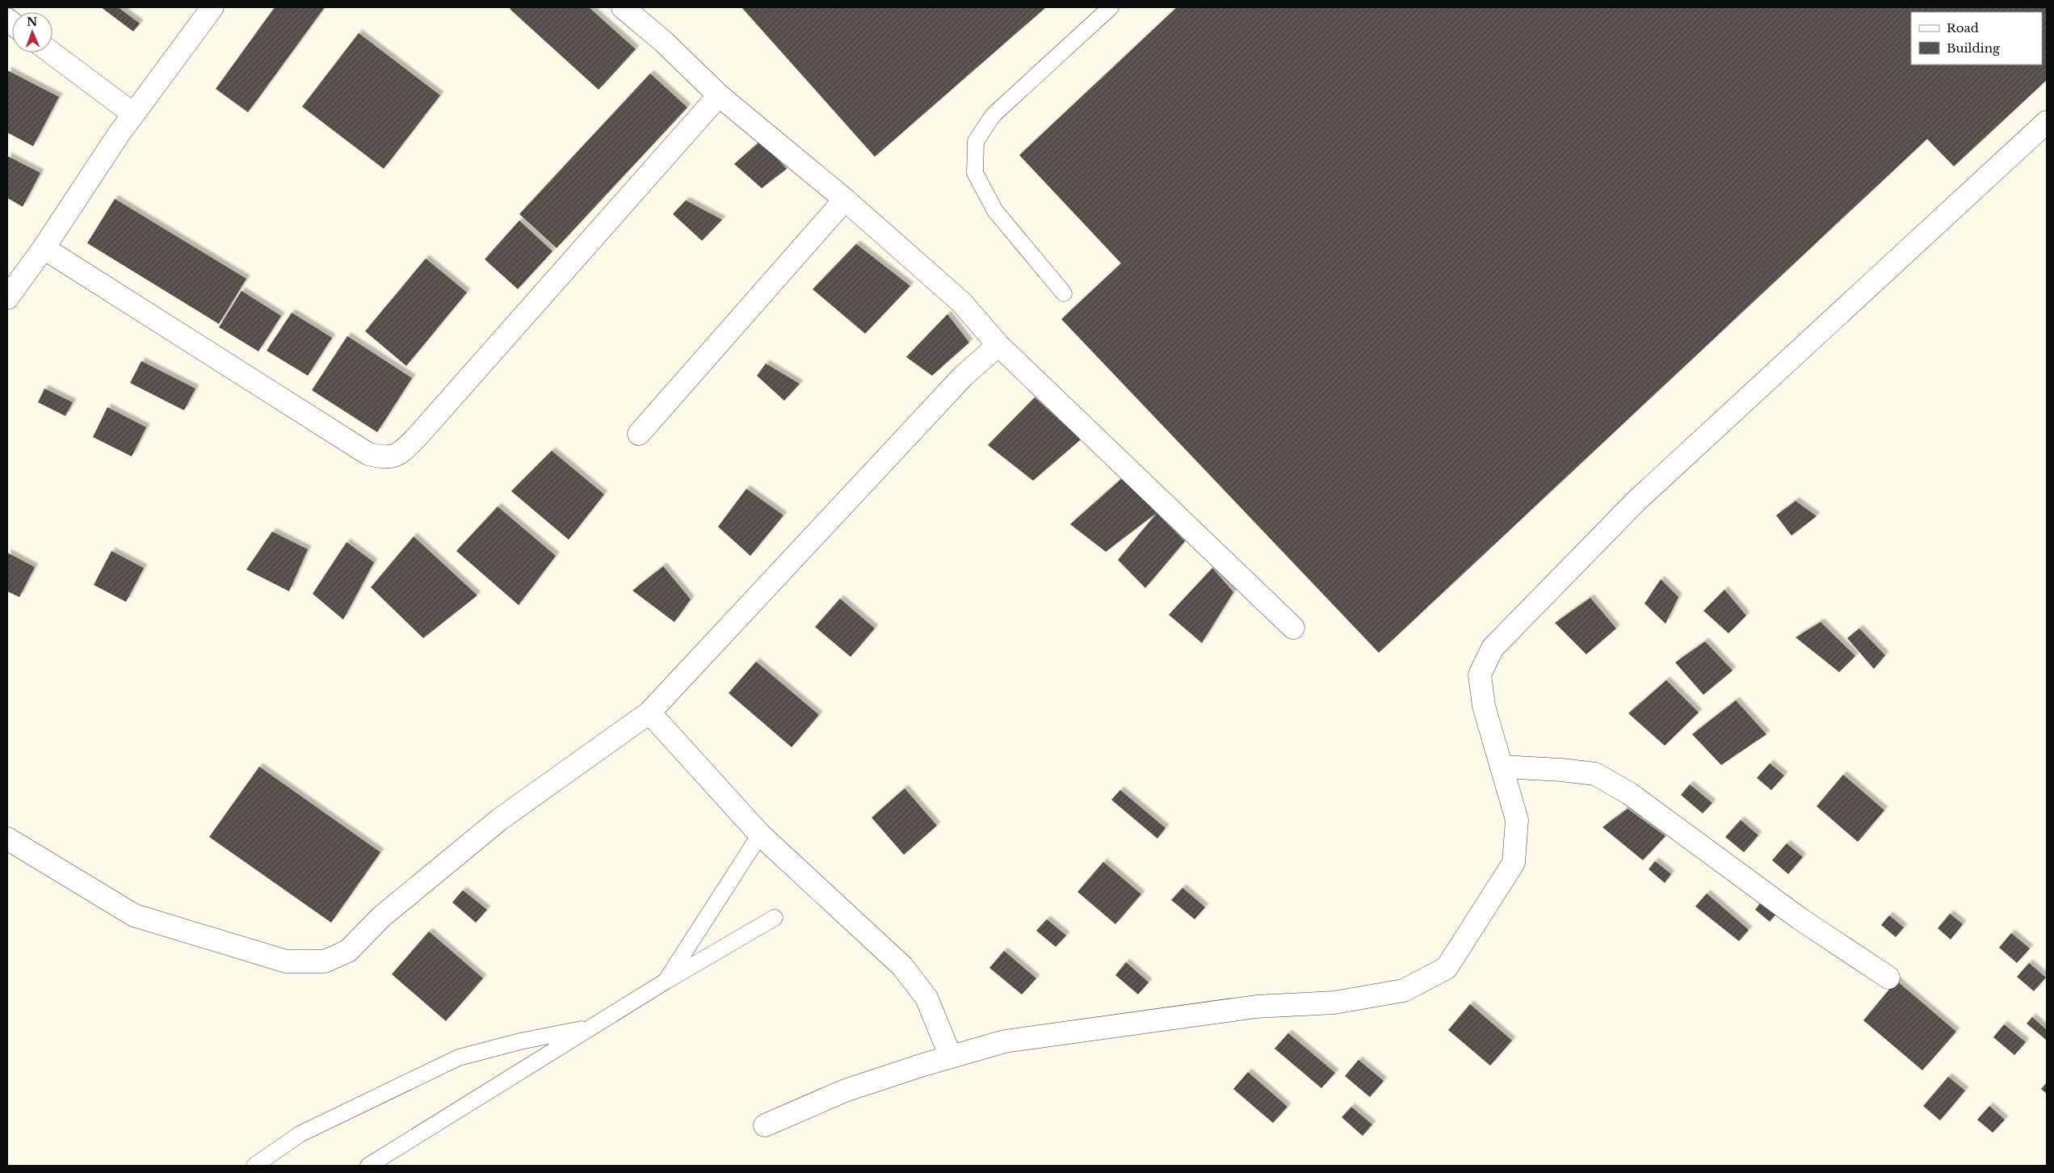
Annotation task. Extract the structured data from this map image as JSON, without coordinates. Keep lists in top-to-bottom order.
{
  "legend": ["Road", "Building"],
  "north": "top"
}
